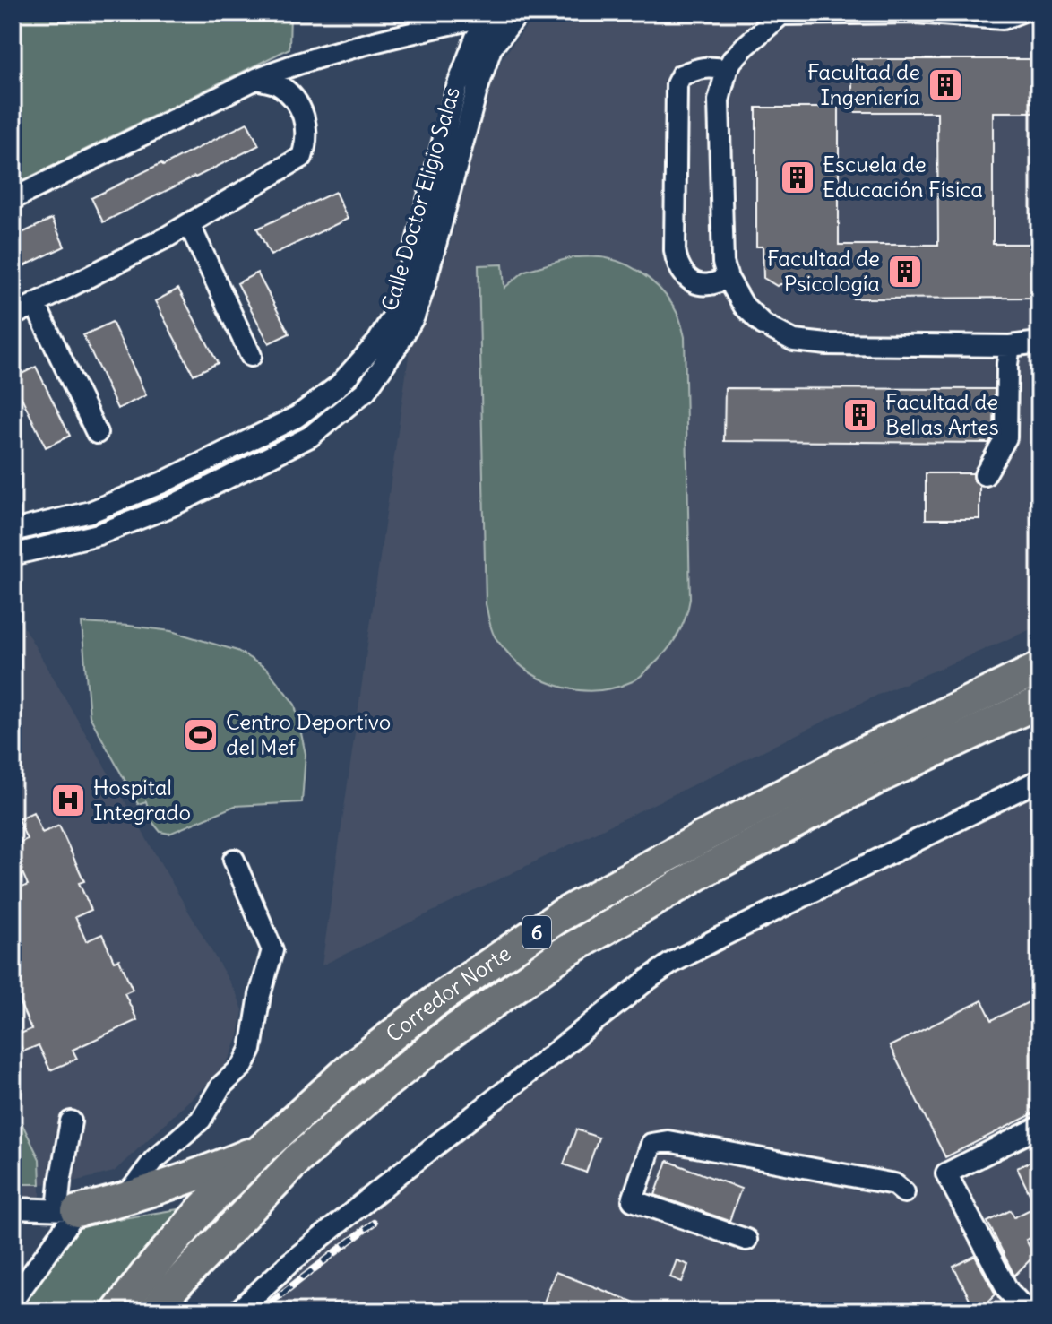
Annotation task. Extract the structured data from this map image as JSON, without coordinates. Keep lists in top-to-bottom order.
{
  "streets": {
    "highway": ["6", "Corredor Norte"],
    "street": ["Calle Doctor Eligio Salas"]
  },
  "places": {
    "building": [
      "Facultad de Ingeniería",
      "Escuela de Educación Física",
      "Facultad de Psicología",
      "Facultad de Bellas Artes"
    ],
    "sports": ["Centro Deportivo del Mef"],
    "hospital": ["Hospital Integrado"]
  }
}
